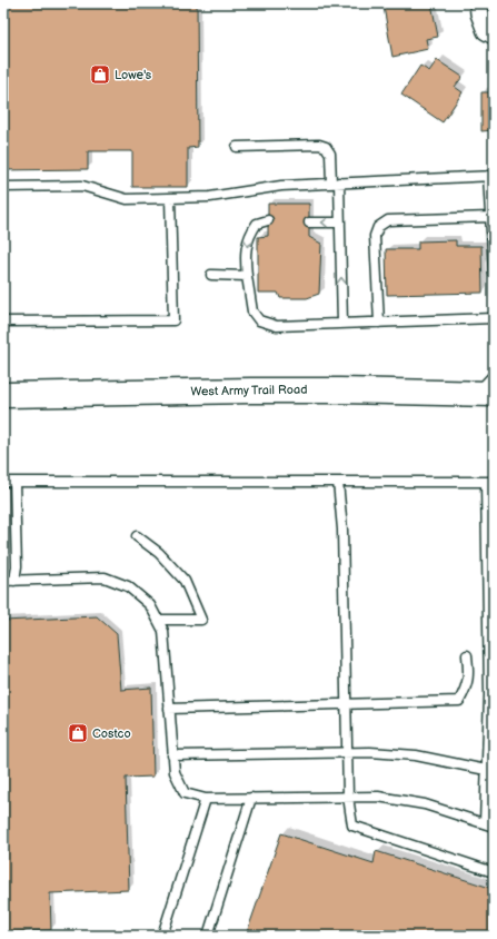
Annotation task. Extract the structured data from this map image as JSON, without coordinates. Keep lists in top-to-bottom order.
{
  "streets": {
    "main road": ["West Army Trail Road"]
  },
  "places": {
    "shop": ["Lowe's", "Costco"]
  }
}
